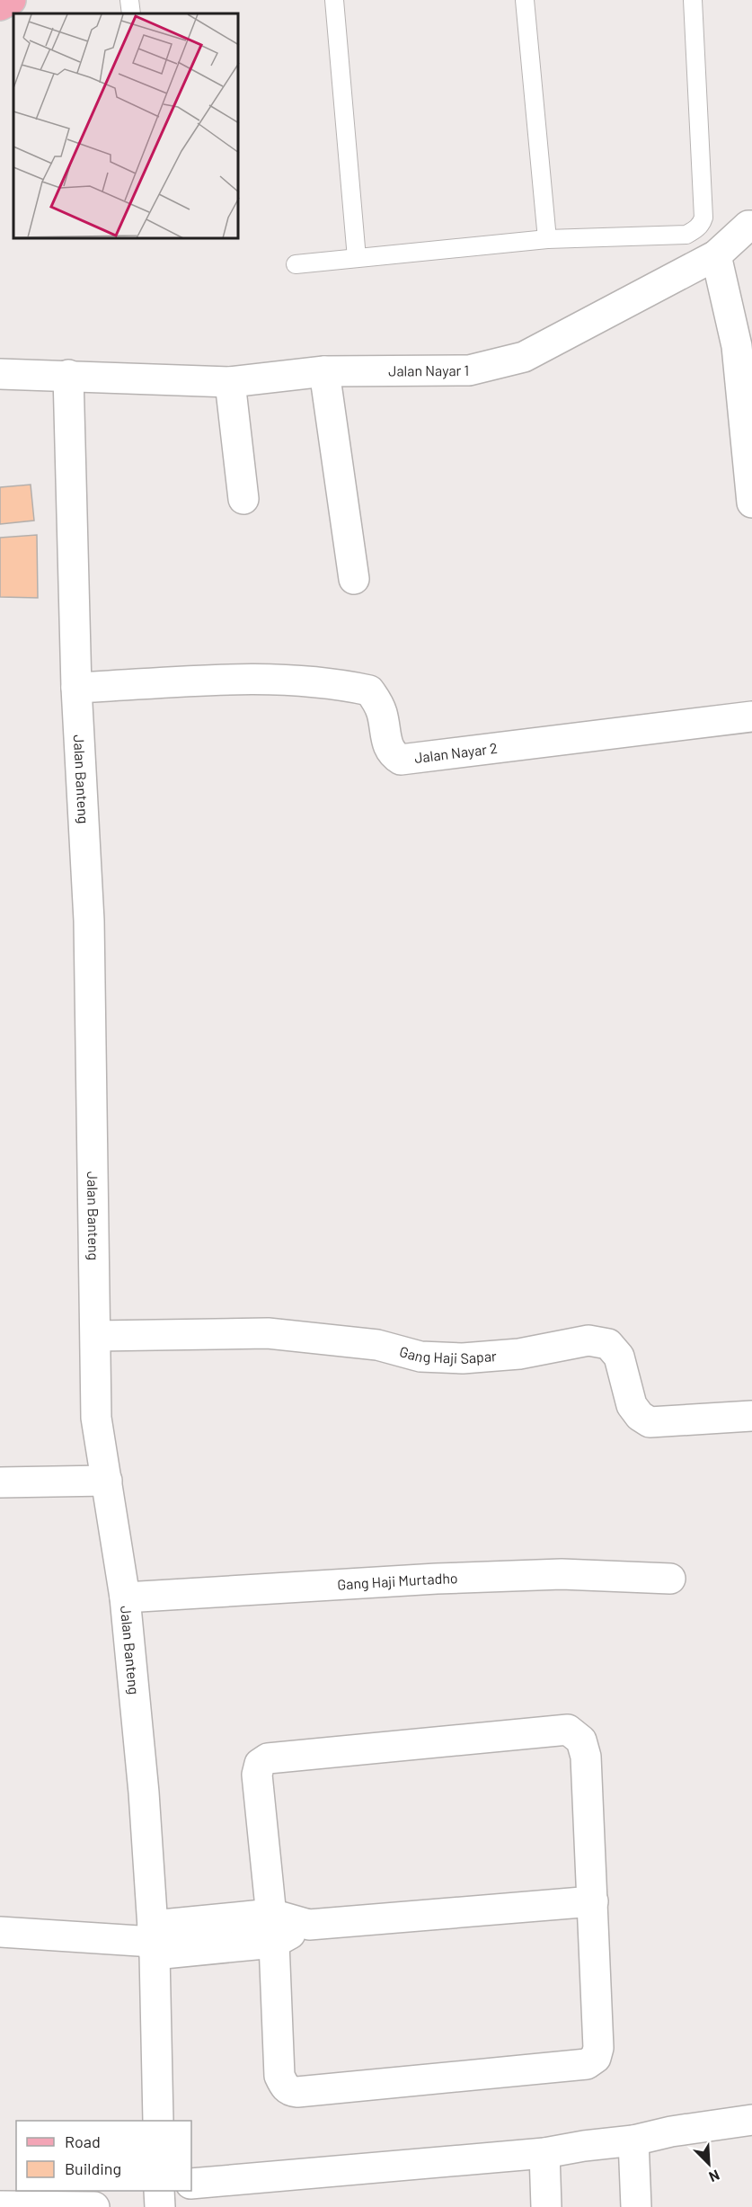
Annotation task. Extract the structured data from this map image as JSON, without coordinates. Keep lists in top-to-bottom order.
{
  "streets": {
    "street": [
      "Jalan Nayar 1",
      "Jalan Nayar 2",
      "Jalan Banteng",
      "Gang Haji Sapar",
      "Gang Haji Murtadho"
    ]
  },
  "crossings": [
    ["Jalan Nayar 1", "Jalan Banteng"],
    ["Jalan Nayar 2", "Jalan Banteng"],
    ["Jalan Banteng", "Gang Haji Sapar"],
    ["Jalan Banteng", "Gang Haji Murtadho"]
  ],
  "legend": ["Road", "Building"],
  "north": "bottom right"
}
